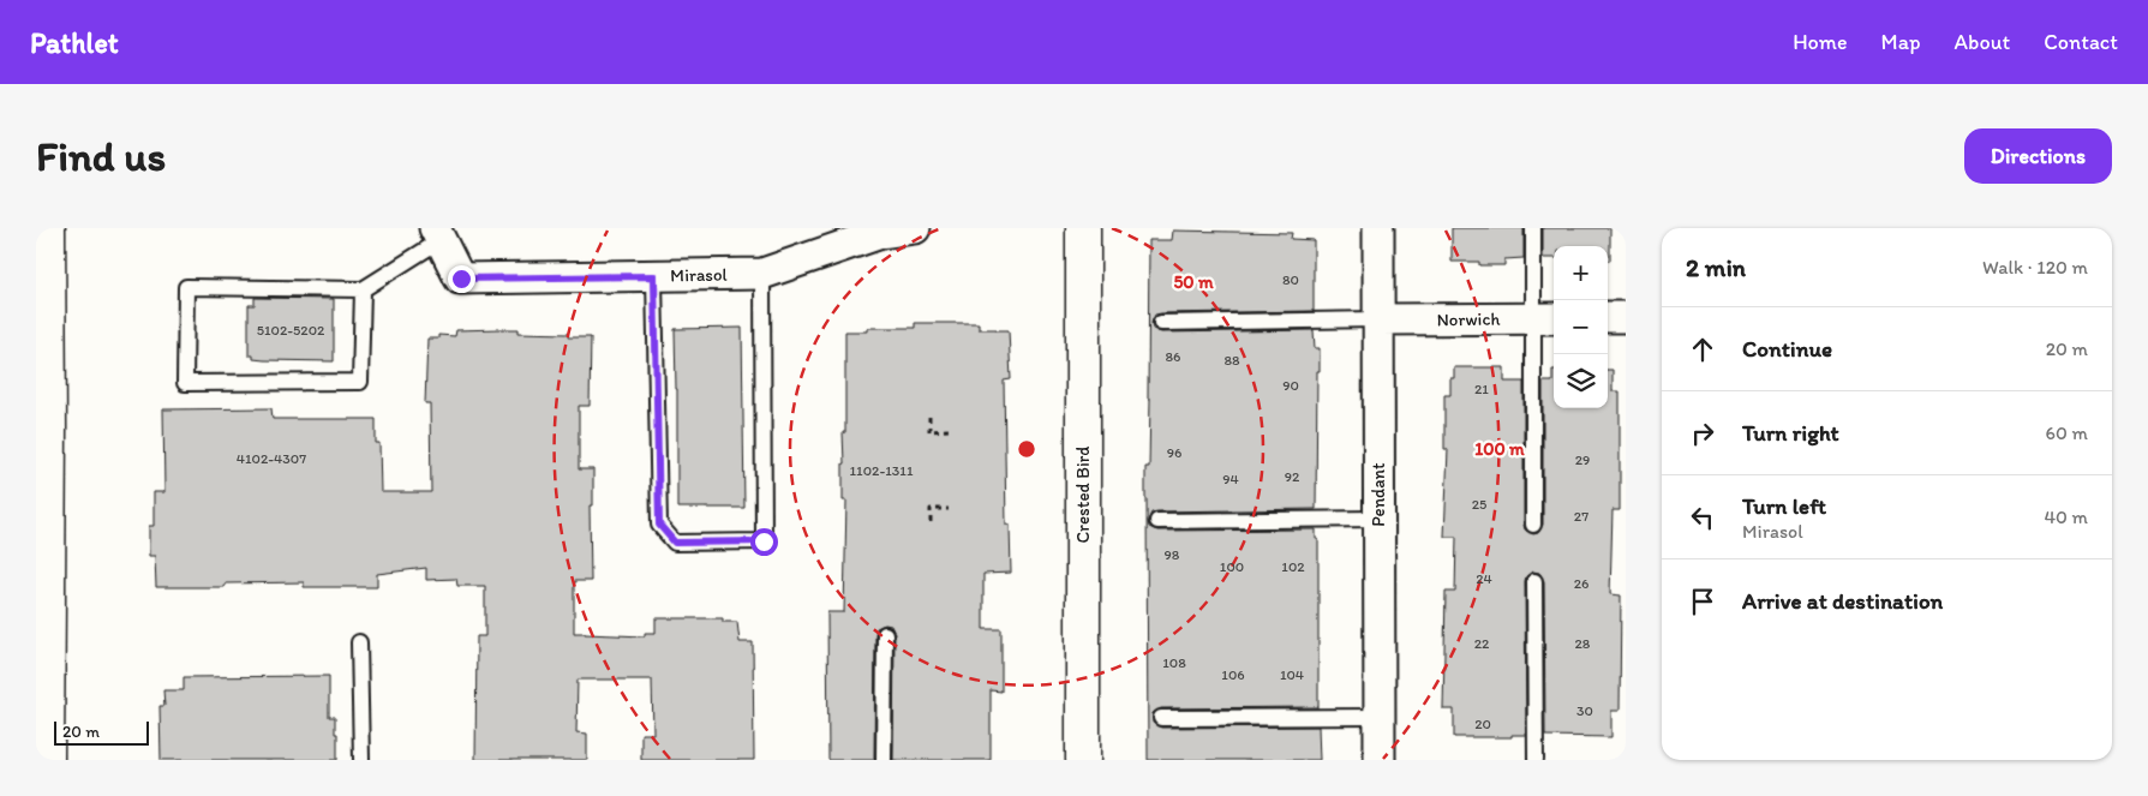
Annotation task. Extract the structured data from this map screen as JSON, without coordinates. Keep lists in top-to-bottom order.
{
  "streets": {
    "main road": ["Crested Bird"],
    "street": ["Mirasol", "Norwich", "Pendant"]
  },
  "crossings": [
    ["Norwich", "Pendant"]
  ],
  "house_numbers": [
    "80",
    "5102-5202",
    "86",
    "88",
    "90",
    "21",
    "96",
    "4102-4307",
    "29",
    "1102-1311",
    "92",
    "94",
    "25",
    "27",
    "98",
    "100",
    "102",
    "24",
    "26",
    "22",
    "28",
    "108",
    "106",
    "104",
    "30",
    "20"
  ],
  "scale_bar": "20 m",
  "page": {
    "header": "Pathlet",
    "nav": [
      "Home",
      "Map",
      "About",
      "Contact"
    ],
    "buttons": "Directions",
    "title": "Find us",
    "heading": ["2 min", "Walk · 120 m"],
    "map_buttons": ["+", "−"],
    "list": [
      ["Continue", "20 m"],
      ["Turn right", "60 m"],
      ["Turn left", "Mirasol", "40 m"],
      "Arrive at destination"
    ],
    "scale": "20 m"
  },
  "rings": ["50 m", "100 m"]
}
